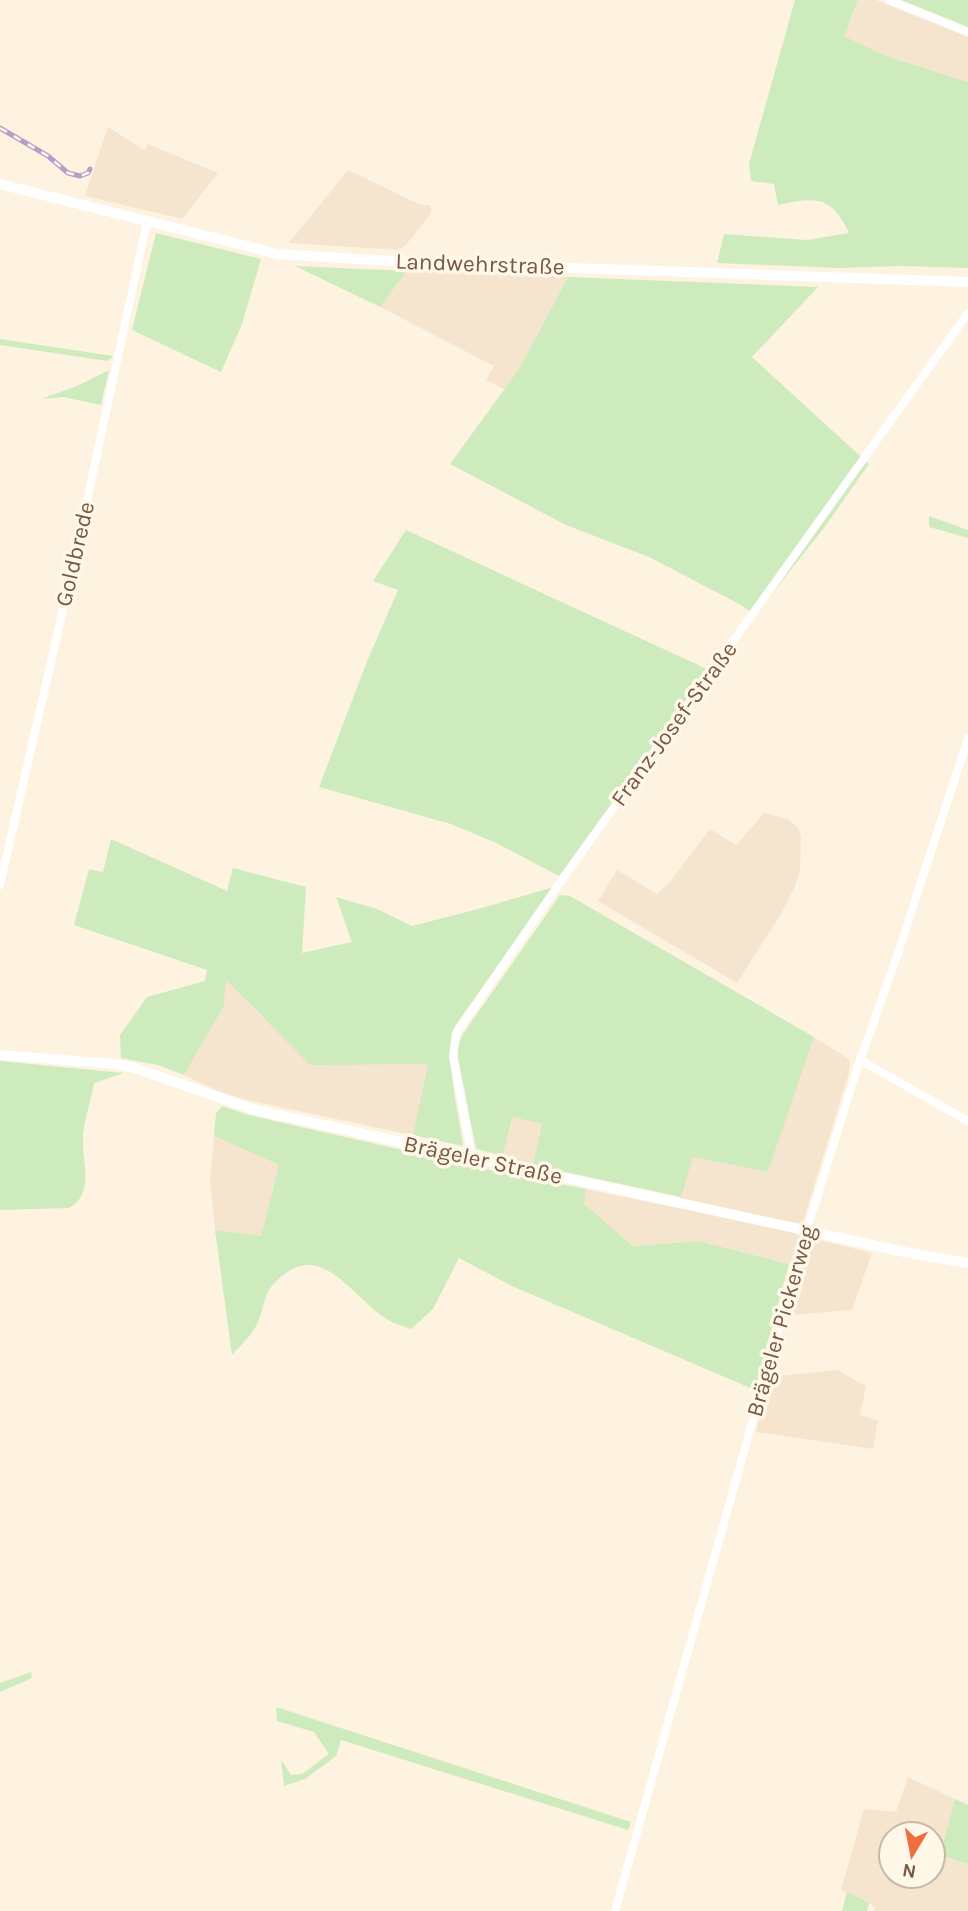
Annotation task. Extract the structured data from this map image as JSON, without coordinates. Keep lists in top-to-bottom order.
{
  "streets": {
    "street": [
      "Landwehrstraße",
      "Goldbrede",
      "Franz-Josef-Straße",
      "Brägeler Straße",
      "Brägeler Pickerweg"
    ]
  },
  "crossings": [
    ["Landwehrstraße", "Goldbrede"],
    ["Franz-Josef-Straße", "Brägeler Straße"],
    ["Brägeler Straße", "Brägeler Pickerweg"]
  ],
  "north": "bottom"
}
